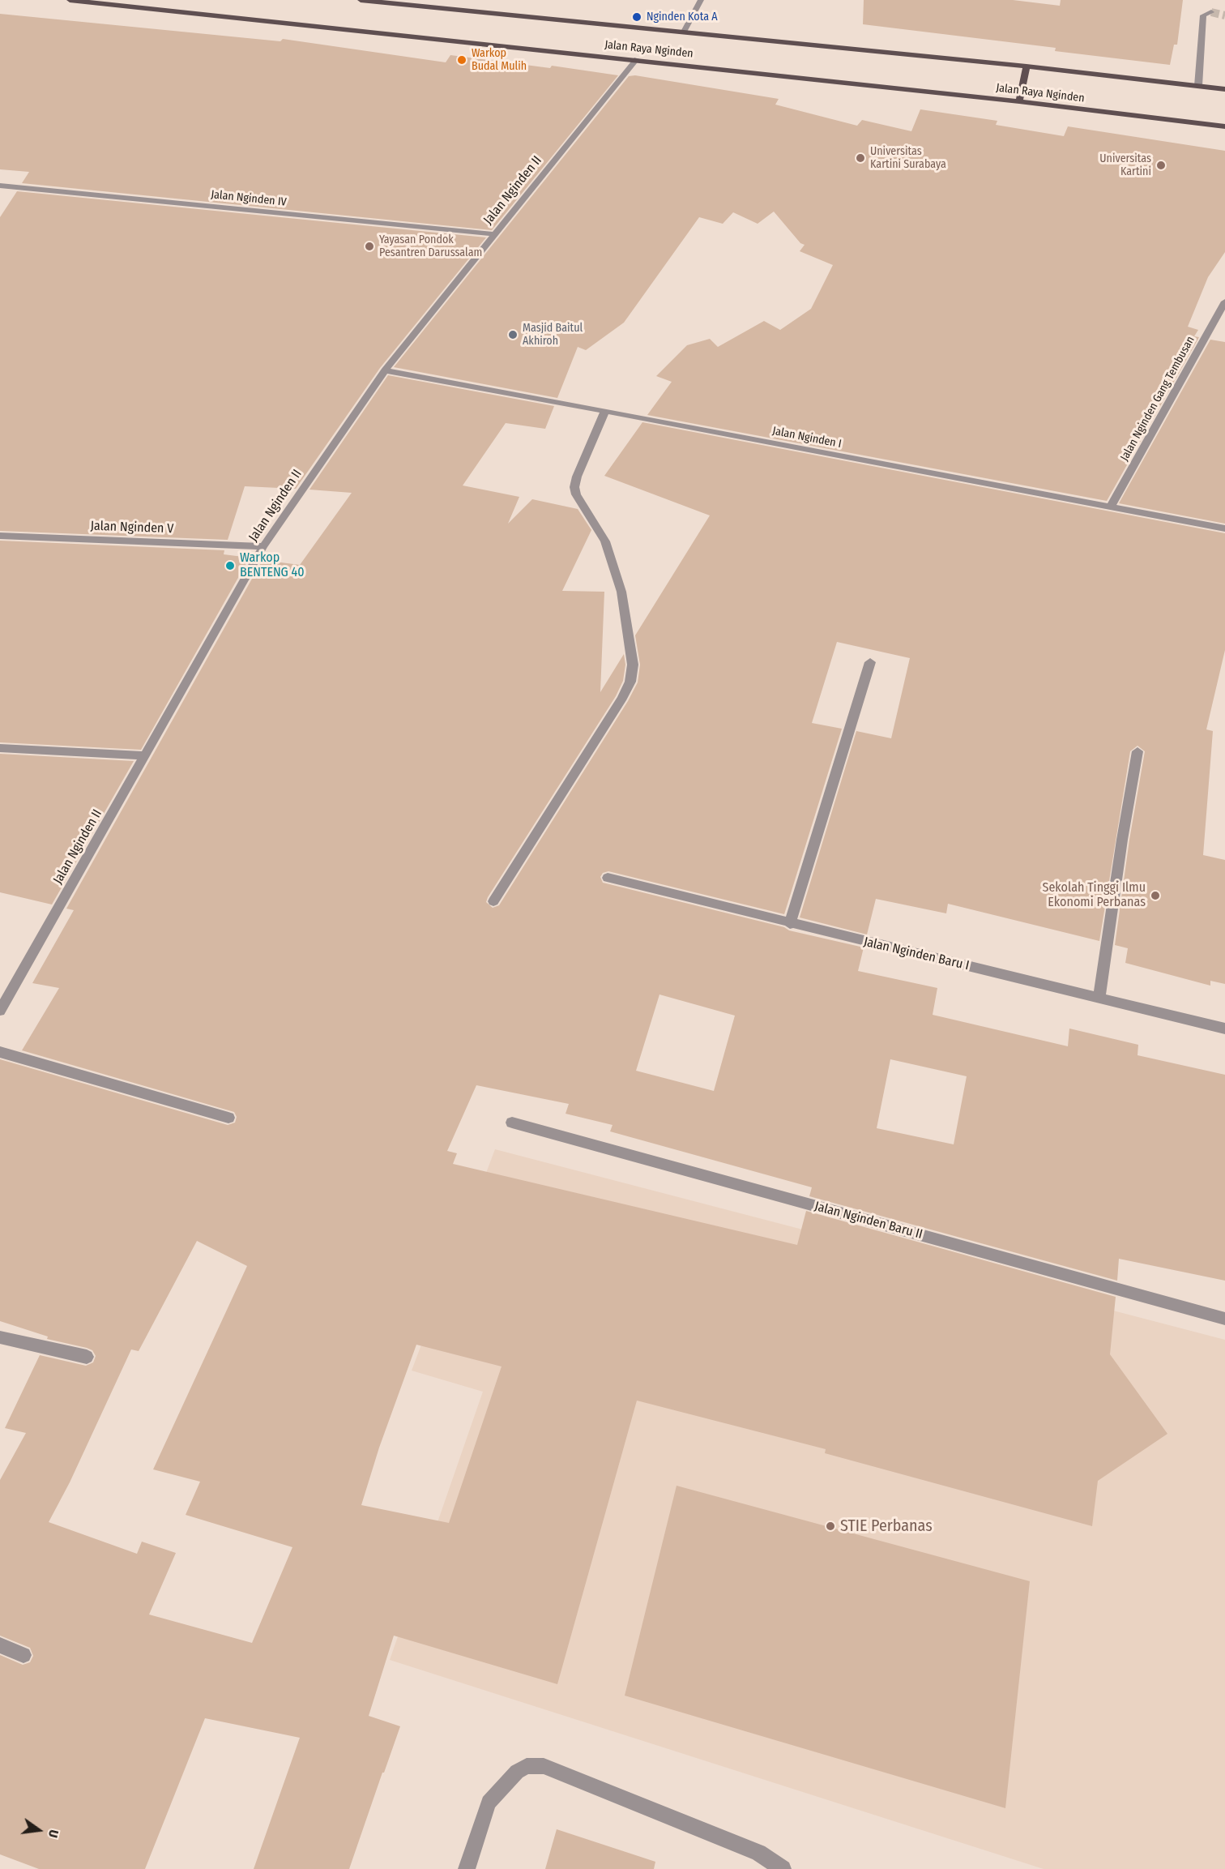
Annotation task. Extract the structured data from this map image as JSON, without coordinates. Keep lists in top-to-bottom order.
{
  "streets": {
    "main road": ["Jalan Raya Nginden"],
    "street": [
      "Jalan Nginden II",
      "Jalan Nginden IV",
      "Jalan Nginden Gang Tembusan",
      "Jalan Nginden I",
      "Jalan Nginden V",
      "Jalan Nginden Baru I",
      "Jalan Nginden Baru II"
    ]
  },
  "crossings": [
    ["Jalan Raya Nginden", "Jalan Nginden II"],
    ["Jalan Nginden II", "Jalan Nginden IV"],
    ["Jalan Nginden II", "Jalan Nginden I"],
    ["Jalan Nginden II", "Jalan Nginden V"],
    ["Jalan Nginden Gang Tembusan", "Jalan Nginden I"]
  ],
  "places": [
    "Nginden Kota A",
    "Warkop Budal Mulih",
    "Universitas Kartini Surabaya",
    "Universitas Kartini",
    "Yayasan Pondok Pesantren Darussalam",
    "Masjid Baitul Akhiroh",
    "Warkop BENTENG 40",
    "Sekolah Tinggi Ilmu Ekonomi Perbanas",
    "STIE Perbanas"
  ],
  "north": "right"
}
